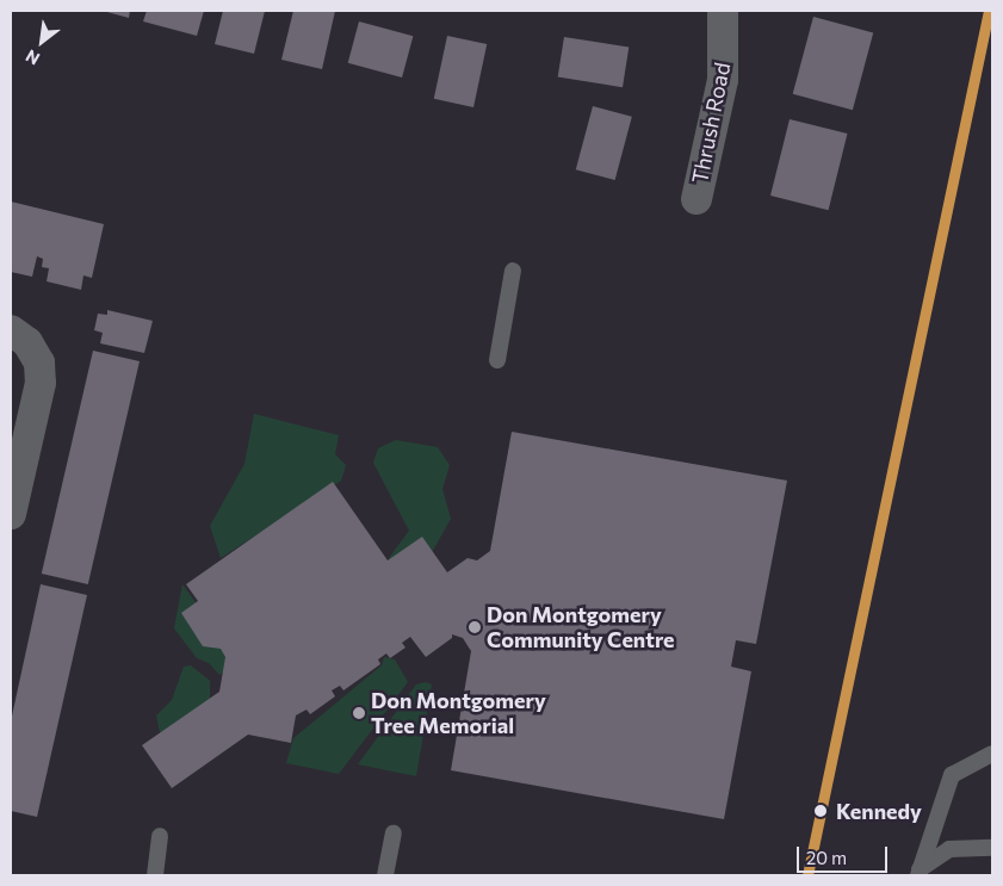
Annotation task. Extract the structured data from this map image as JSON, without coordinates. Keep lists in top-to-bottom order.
{
  "streets": {
    "street": ["Thrush Road"]
  },
  "places": ["Don Montgomery Community Centre", "Don Montgomery Tree Memorial", "Kennedy"],
  "scale_bar": "20 m",
  "north": "bottom left"
}
